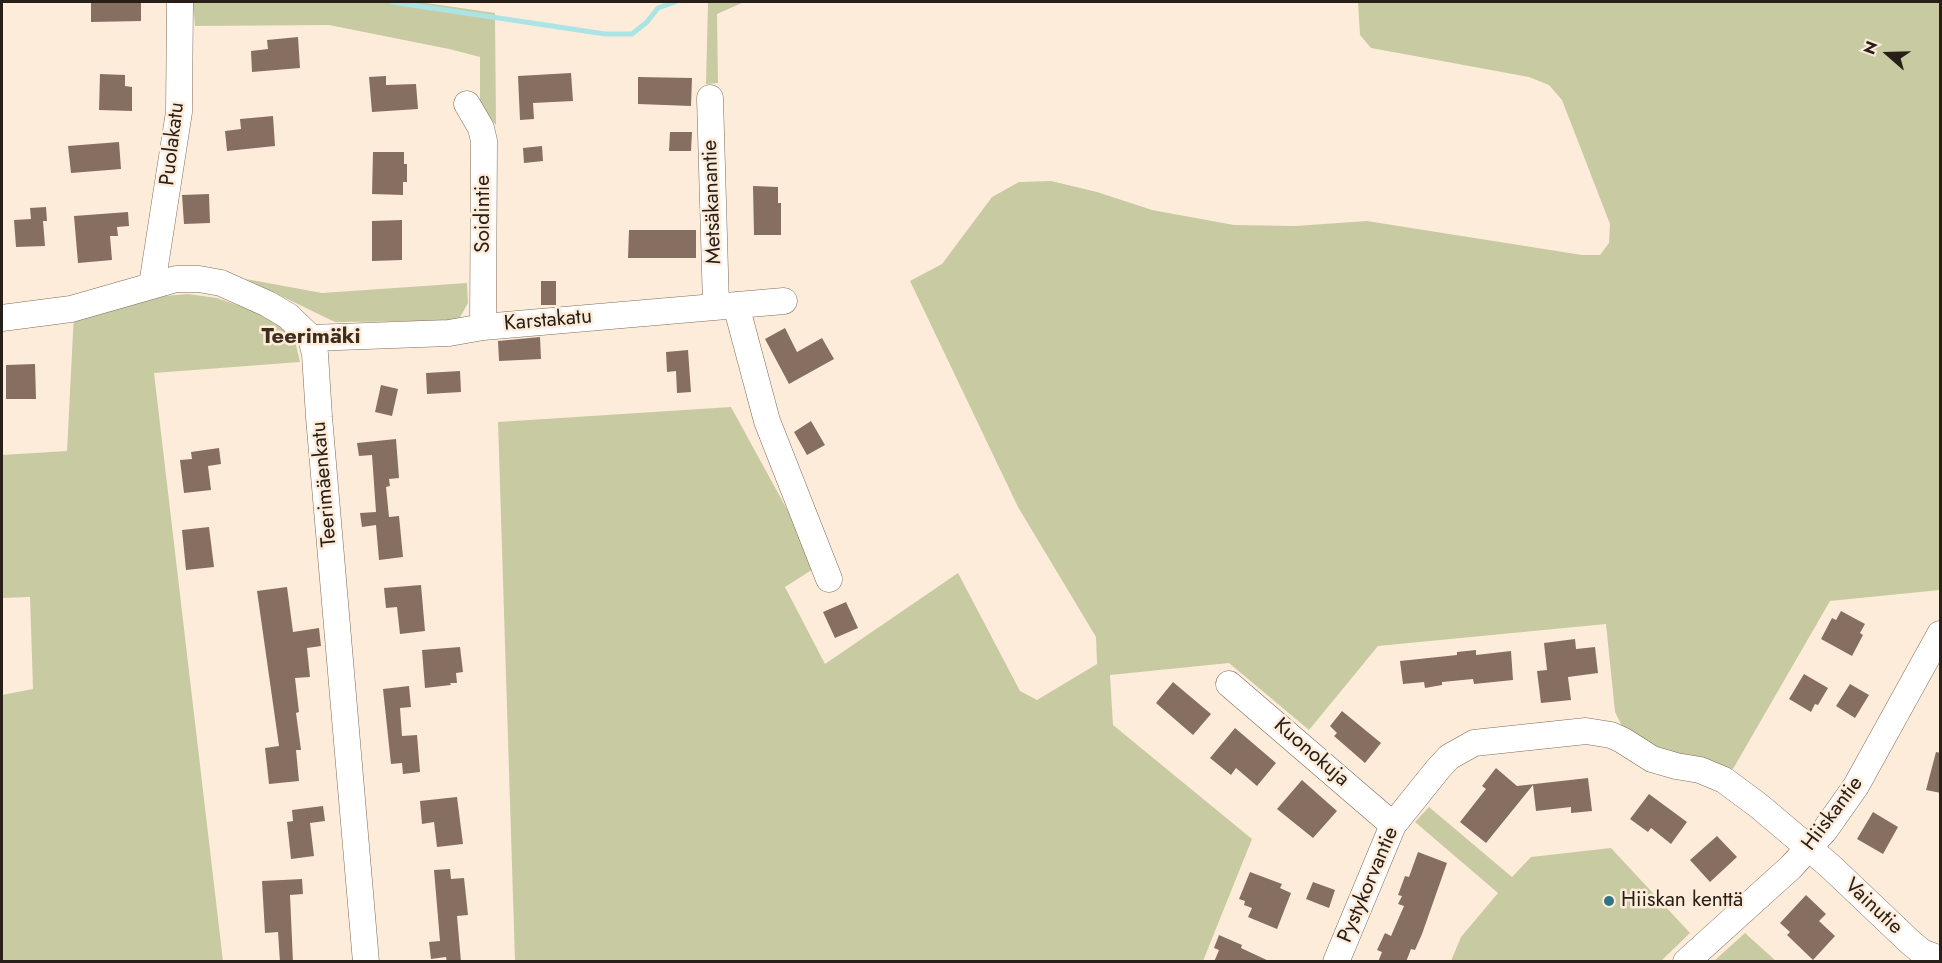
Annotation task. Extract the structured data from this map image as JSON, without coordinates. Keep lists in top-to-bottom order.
{
  "streets": {
    "street": [
      "Puolakatu",
      "Metsäkanantie",
      "Soidintie",
      "Karstakatu",
      "Teerimäenkatu",
      "Kuonokuja",
      "Hiiskantie",
      "Pystykorvantie",
      "Vainutie"
    ]
  },
  "crossings": [
    ["Metsäkanantie", "Karstakatu"],
    ["Soidintie", "Karstakatu"],
    ["Karstakatu", "Teerimäenkatu"],
    ["Kuonokuja", "Pystykorvantie"],
    ["Hiiskantie", "Pystykorvantie"],
    ["Hiiskantie", "Vainutie"],
    ["Pystykorvantie", "Vainutie"]
  ],
  "districts": ["Teerimäki"],
  "places": ["Hiiskan kenttä"],
  "north": "left"
}
